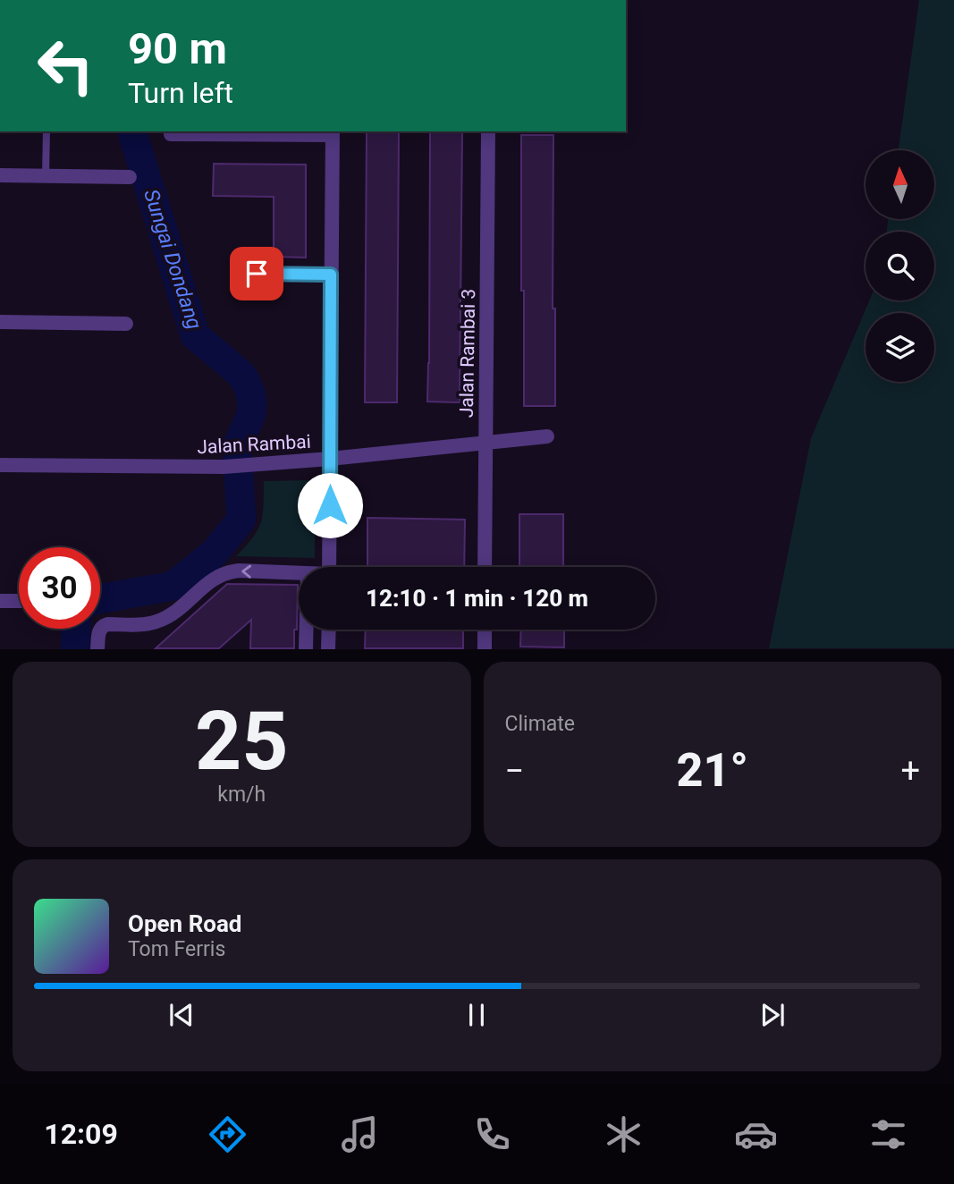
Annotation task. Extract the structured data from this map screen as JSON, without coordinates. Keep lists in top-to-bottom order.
{
  "streets": {
    "street": ["Jalan Rambai 3", "Jalan Rambai"]
  },
  "crossings": [
    ["Jalan Rambai 3", "Jalan Rambai"]
  ],
  "water": ["Sungai Dondang"],
  "north": "top",
  "page": {
    "turn": ["90 m", "Turn left"],
    "limit": "30",
    "trip": "12:10 · 1 min · 120 m",
    "tile": [
      ["25", "km/h"],
      "Climate"
    ],
    "heat": ["−", "21°", "+"],
    "song": ["Open Road", "Tom Ferris"],
    "tabs": "12:09"
  }
}
